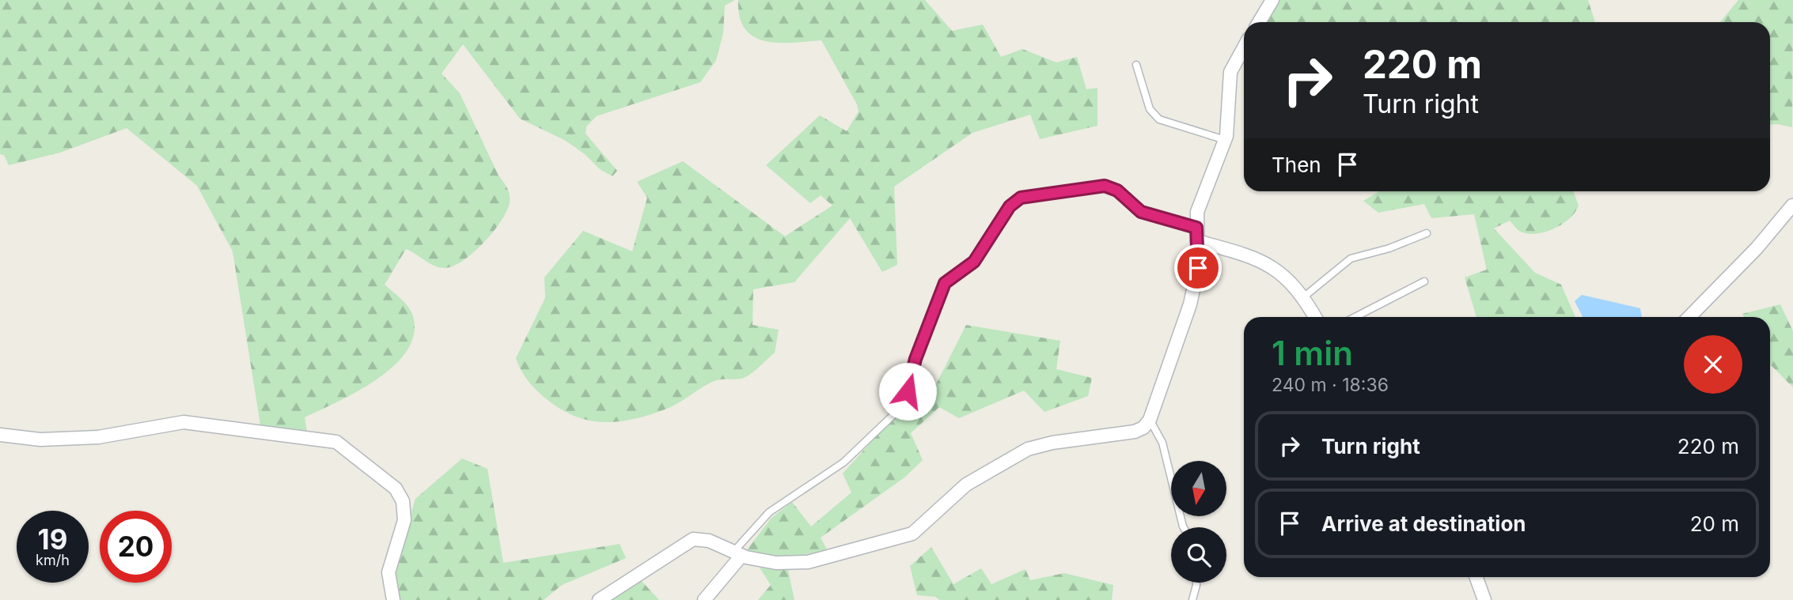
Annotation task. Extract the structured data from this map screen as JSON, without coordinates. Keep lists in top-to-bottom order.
{
  "north": "bottom",
  "page": {
    "turn": ["220 m", "Turn right"],
    "then": "Then",
    "heading": ["1 min", "240 m · 18:36"],
    "list": [
      {
        "name": "Turn right",
        "value": "220 m"
      },
      {
        "name": "Arrive at destination",
        "value": "20 m"
      }
    ],
    "speed": "19 km/h",
    "limit": "20"
  }
}
